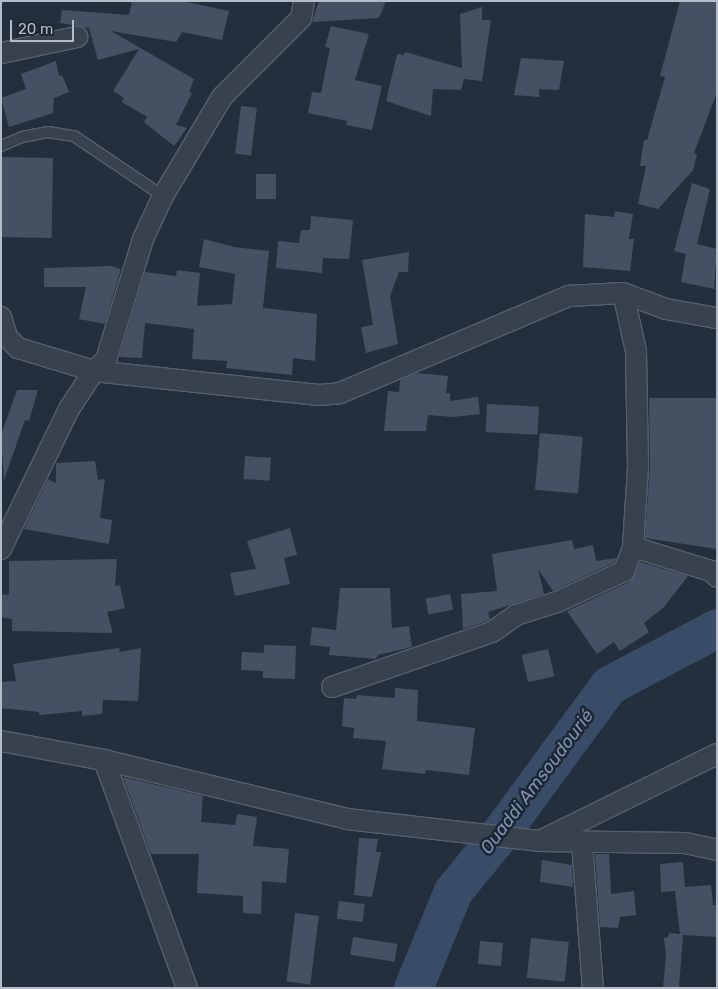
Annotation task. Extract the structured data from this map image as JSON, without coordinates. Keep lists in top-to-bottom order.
{
  "water": ["Ouaddi Amsoudourié"],
  "scale_bar": "20 m"
}
